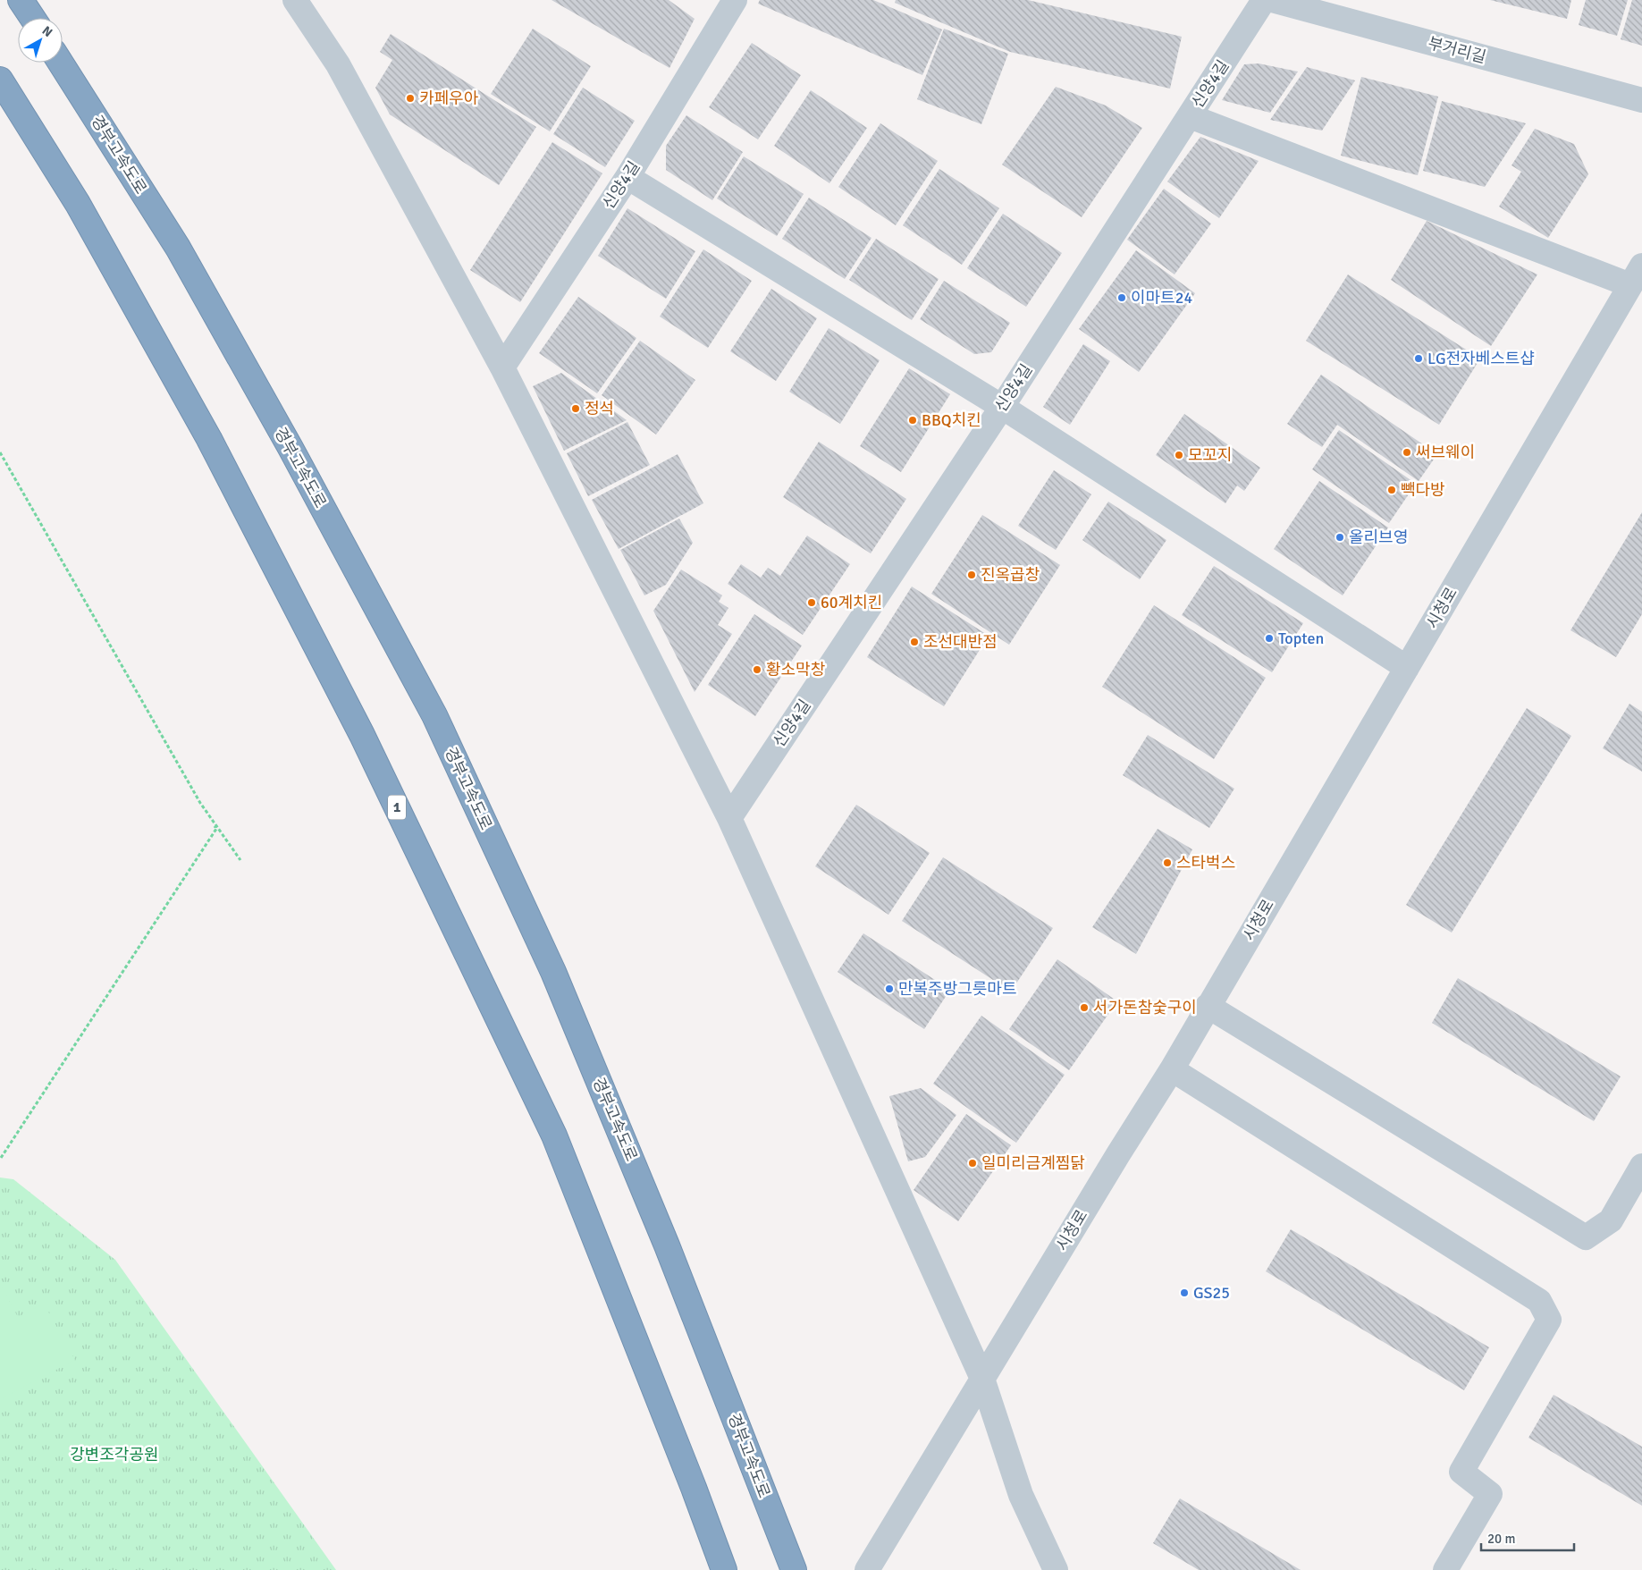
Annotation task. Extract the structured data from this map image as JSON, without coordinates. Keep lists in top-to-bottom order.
{
  "streets": {
    "highway": ["경부고속도로", "1"],
    "street": ["부거리길", "신양4길", "시청로"]
  },
  "parks": ["강변조각공원"],
  "places": [
    "카페우아",
    "이마트24",
    "LG전자베스트샵",
    "정석",
    "BBQ치킨",
    "써브웨이",
    "모꼬지",
    "빽다방",
    "올리브영",
    "진옥곱창",
    "60계치킨",
    "Topten",
    "조선대반점",
    "황소막창",
    "스타벅스",
    "만복주방그릇마트",
    "서가돈참숯구이",
    "일미리금계찜닭",
    "GS25"
  ],
  "scale_bar": "20 m",
  "north": "top right"
}
